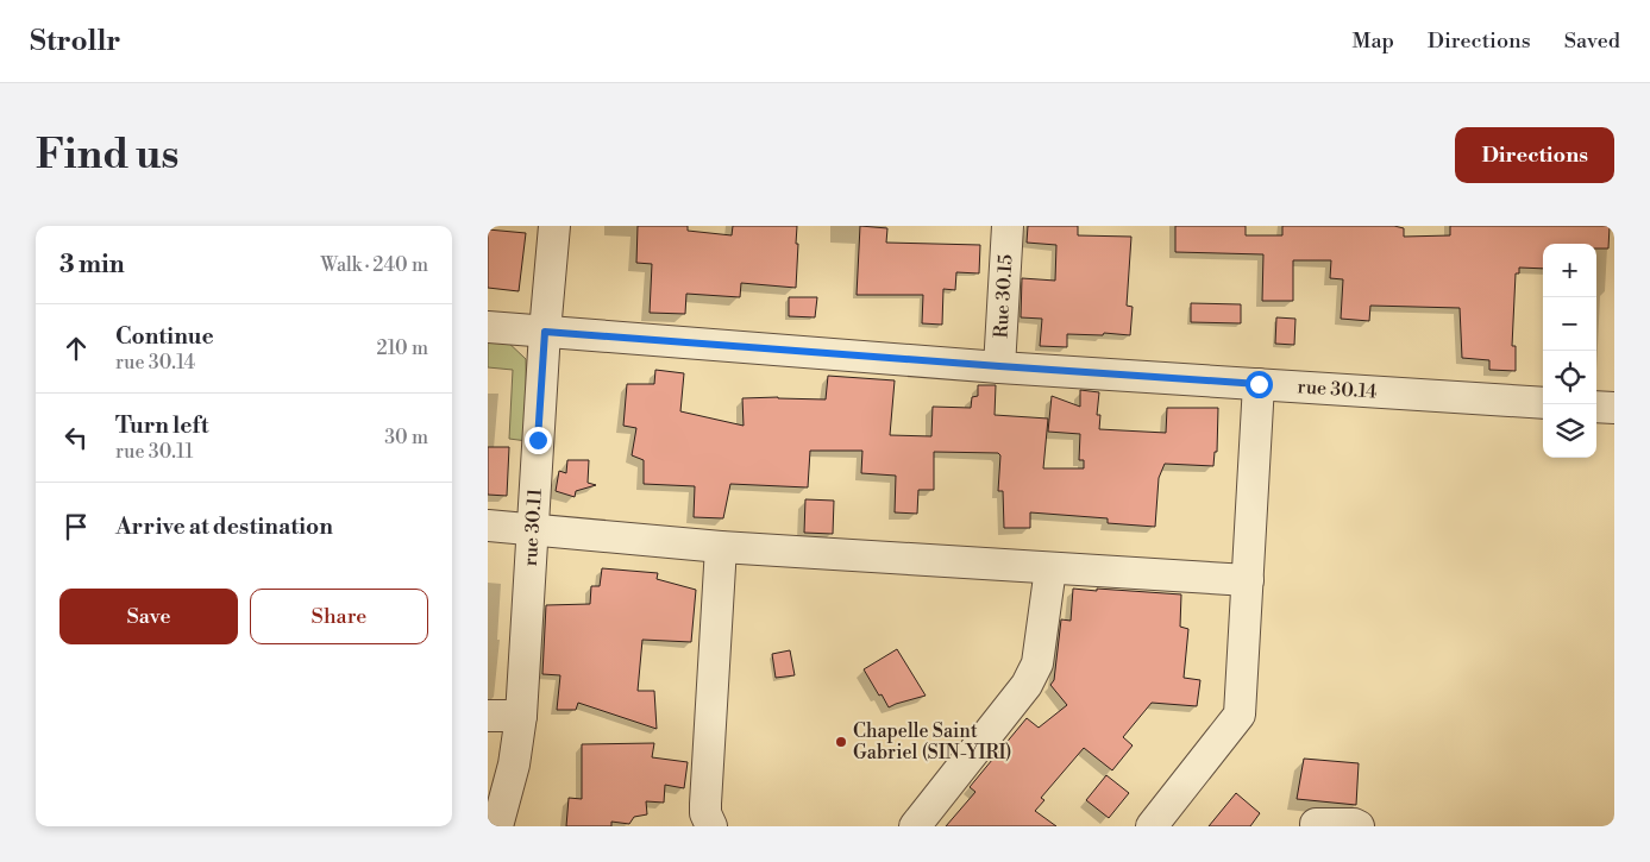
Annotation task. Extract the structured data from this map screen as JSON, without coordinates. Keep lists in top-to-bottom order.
{
  "streets": {
    "street": ["Rue 30.15", "rue 30.14", "rue 30.11"]
  },
  "crossings": [
    ["Rue 30.15", "rue 30.14"],
    ["rue 30.14", "rue 30.11"]
  ],
  "places": ["Chapelle Saint Gabriel (SIN-YIRI)"],
  "page": {
    "header": "Strollr",
    "nav": ["Map", "Directions", "Saved"],
    "buttons": [
      "Directions",
      ["Save", "Share"]
    ],
    "title": "Find us",
    "heading": ["3 min", "Walk · 240 m"],
    "map_buttons": ["+", "−"],
    "list": [
      ["Continue", "rue 30.14", "210 m"],
      ["Turn left", "rue 30.11", "30 m"],
      "Arrive at destination"
    ]
  }
}
